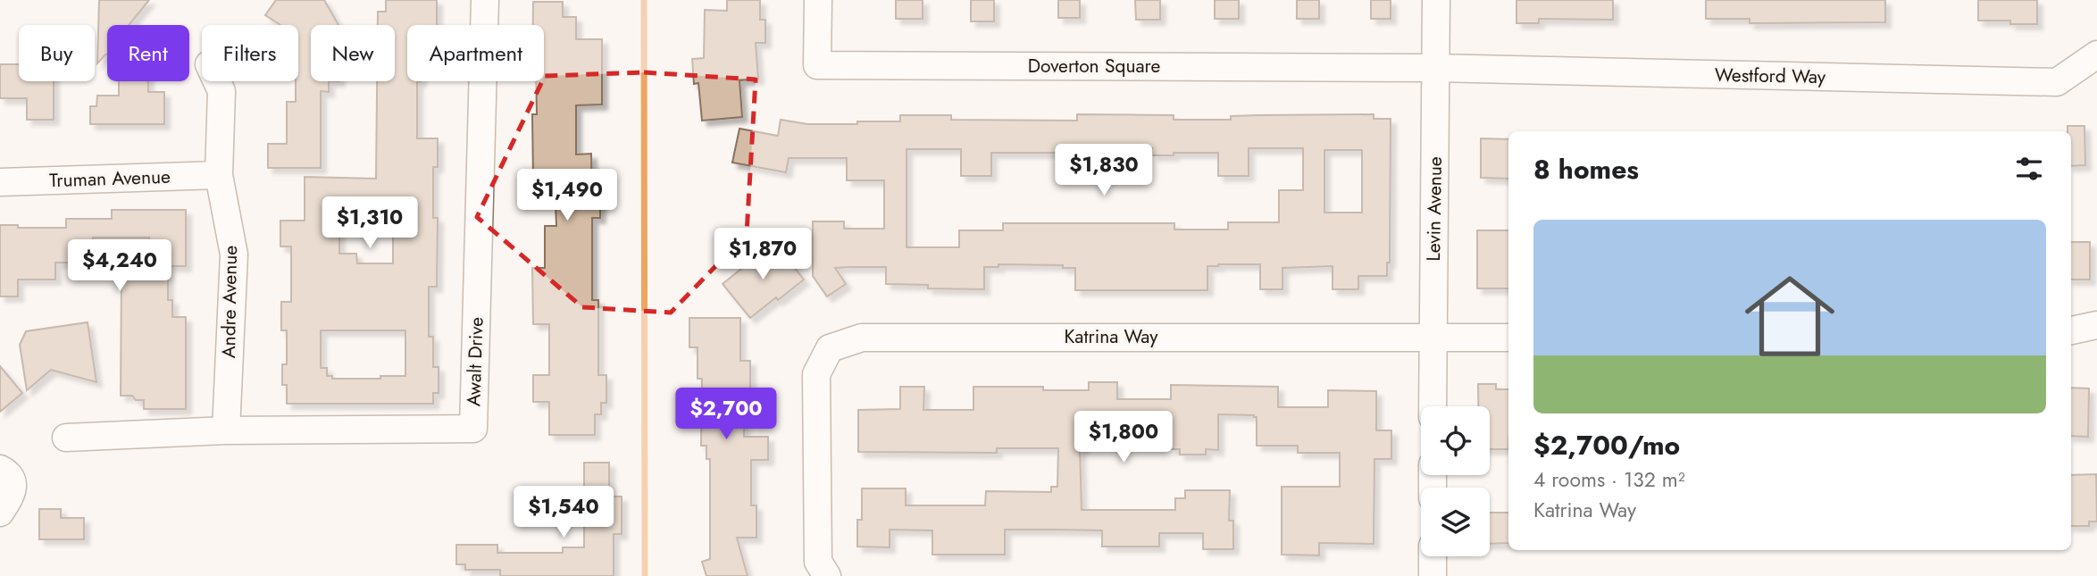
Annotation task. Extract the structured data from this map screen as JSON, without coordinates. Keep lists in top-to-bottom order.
{
  "streets": {
    "street": [
      "Doverton Square",
      "Westford Way",
      "Truman Avenue",
      "Levin Avenue",
      "Andre Avenue",
      "Katrina Way",
      "Awalt Drive"
    ]
  },
  "crossings": [
    ["Doverton Square", "Westford Way"],
    ["Doverton Square", "Levin Avenue"],
    ["Westford Way", "Levin Avenue"],
    ["Truman Avenue", "Andre Avenue"],
    ["Levin Avenue", "Katrina Way"],
    ["Andre Avenue", "Awalt Drive"]
  ],
  "page": {
    "chip": [
      "Buy",
      "Rent",
      "Filters",
      "New",
      "Apartment"
    ],
    "heading": "8 homes",
    "price": [
      "$1,830",
      "$1,490",
      "$1,310",
      "$1,870",
      "$4,240",
      "$2,700",
      "$1,800",
      "$1,540"
    ],
    "list": [
      {
        "name": "$2,700/mo",
        "note": "4 rooms · 132 m² · Katrina Way"
      }
    ]
  }
}
